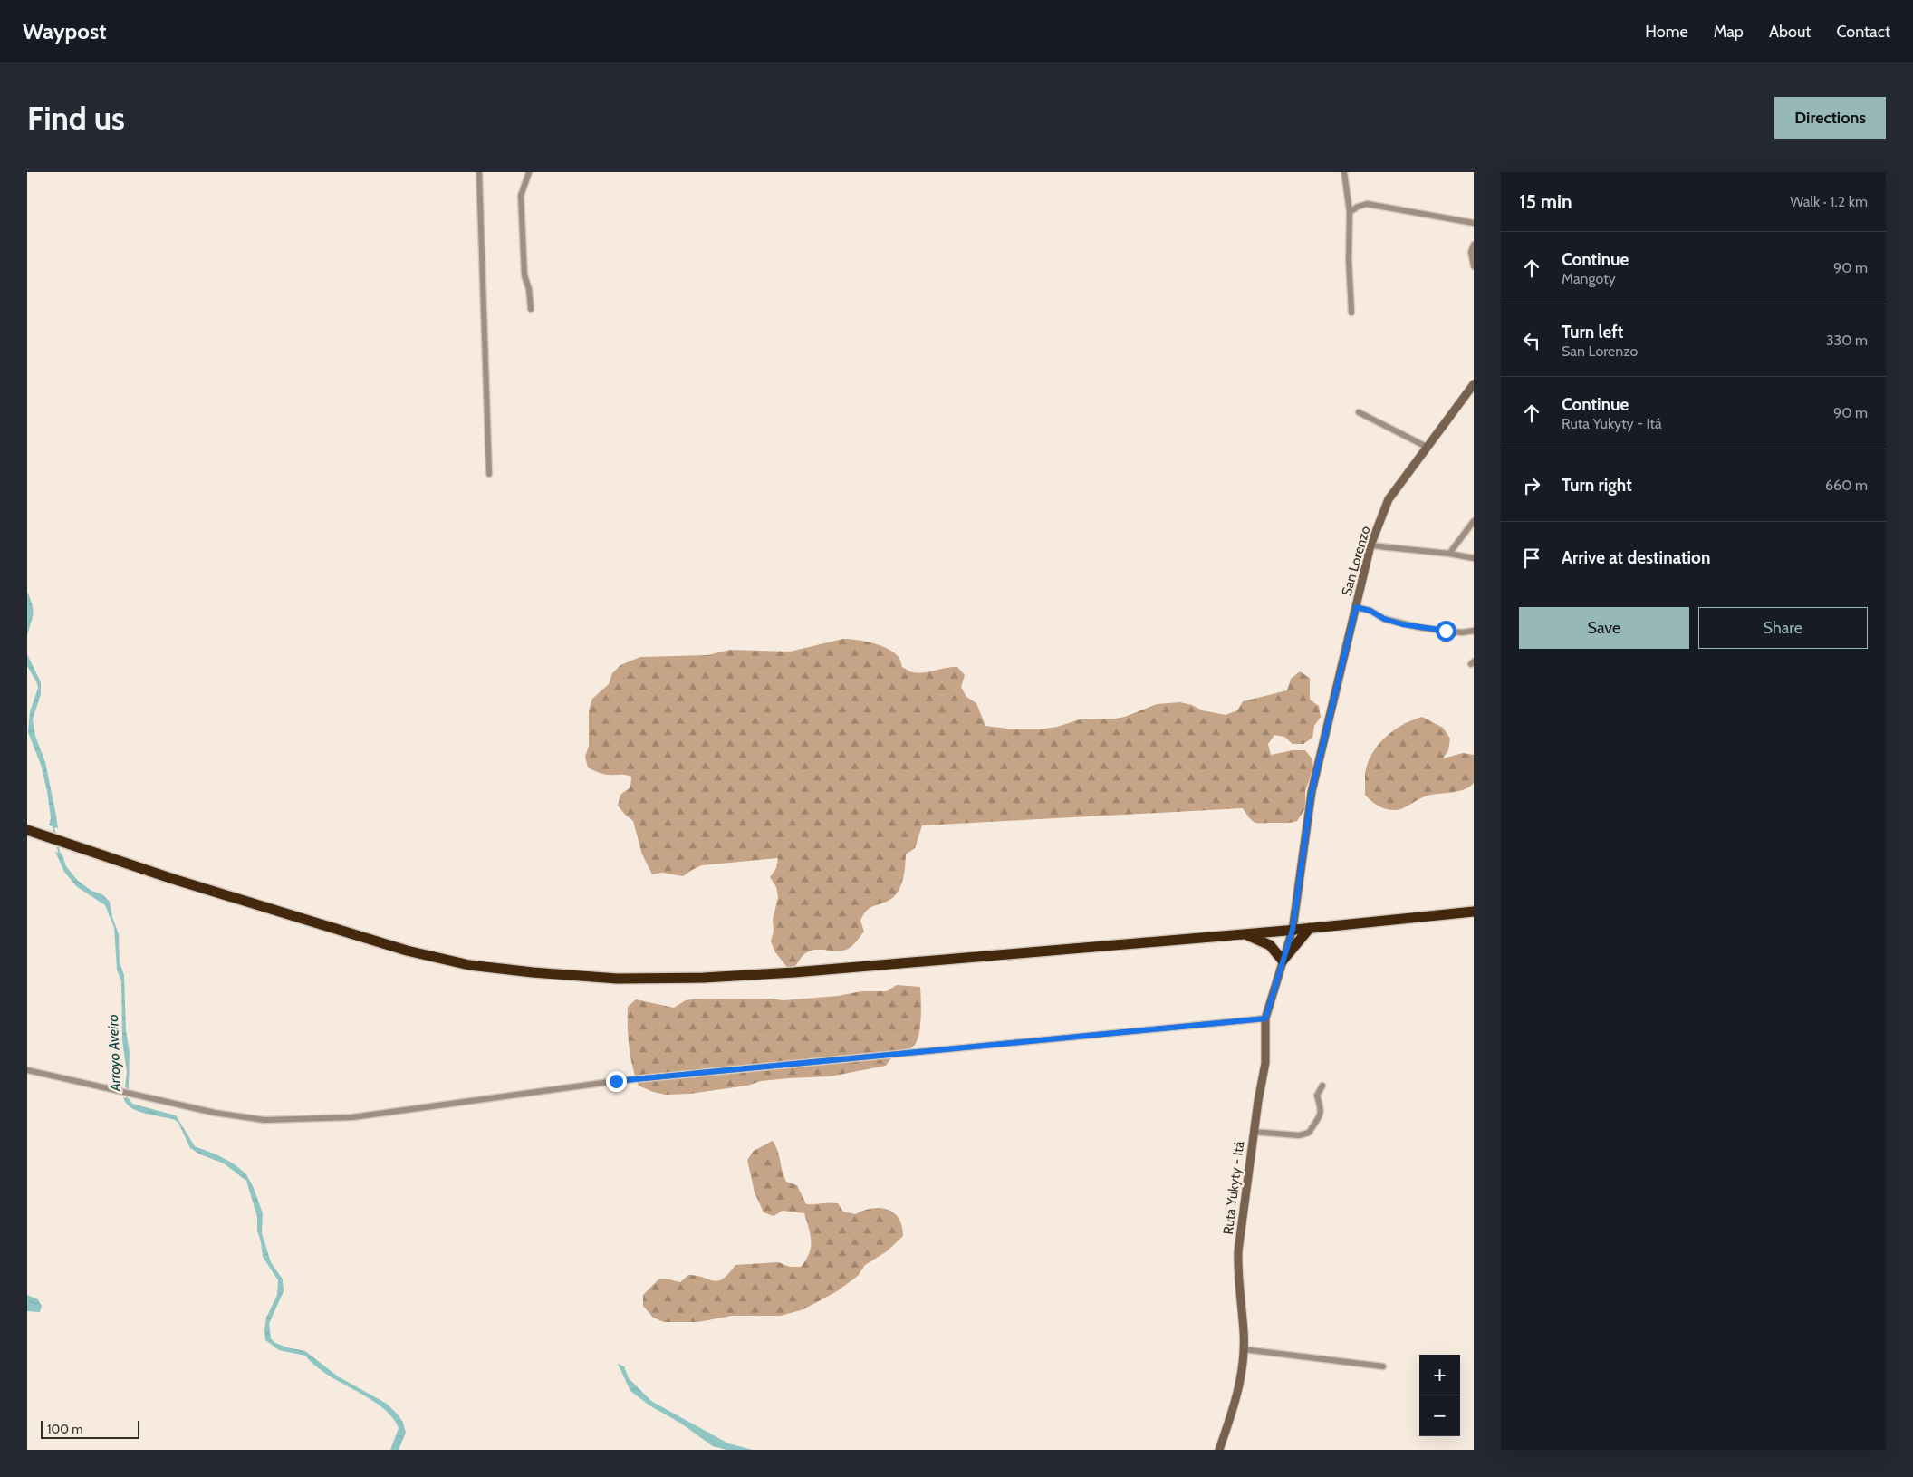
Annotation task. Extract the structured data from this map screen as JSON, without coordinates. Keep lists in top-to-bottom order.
{
  "streets": {
    "street": ["San Lorenzo", "Ruta Yukyty - Itá"]
  },
  "crossings": [
    ["San Lorenzo", "Ruta Yukyty - Itá"]
  ],
  "water": ["Arroyo Aveiro"],
  "scale_bar": "100 m",
  "page": {
    "header": "Waypost",
    "nav": [
      "Home",
      "Map",
      "About",
      "Contact"
    ],
    "buttons": [
      "Directions",
      ["Save", "Share"]
    ],
    "title": "Find us",
    "heading": ["15 min", "Walk · 1.2 km"],
    "list": [
      ["Continue", "Mangoty", "90 m"],
      ["Turn left", "San Lorenzo", "330 m"],
      ["Continue", "Ruta Yukyty - Itá", "90 m"],
      ["Turn right", "660 m"],
      "Arrive at destination"
    ],
    "map_buttons": ["+", "−"],
    "scale": "100 m"
  }
}
